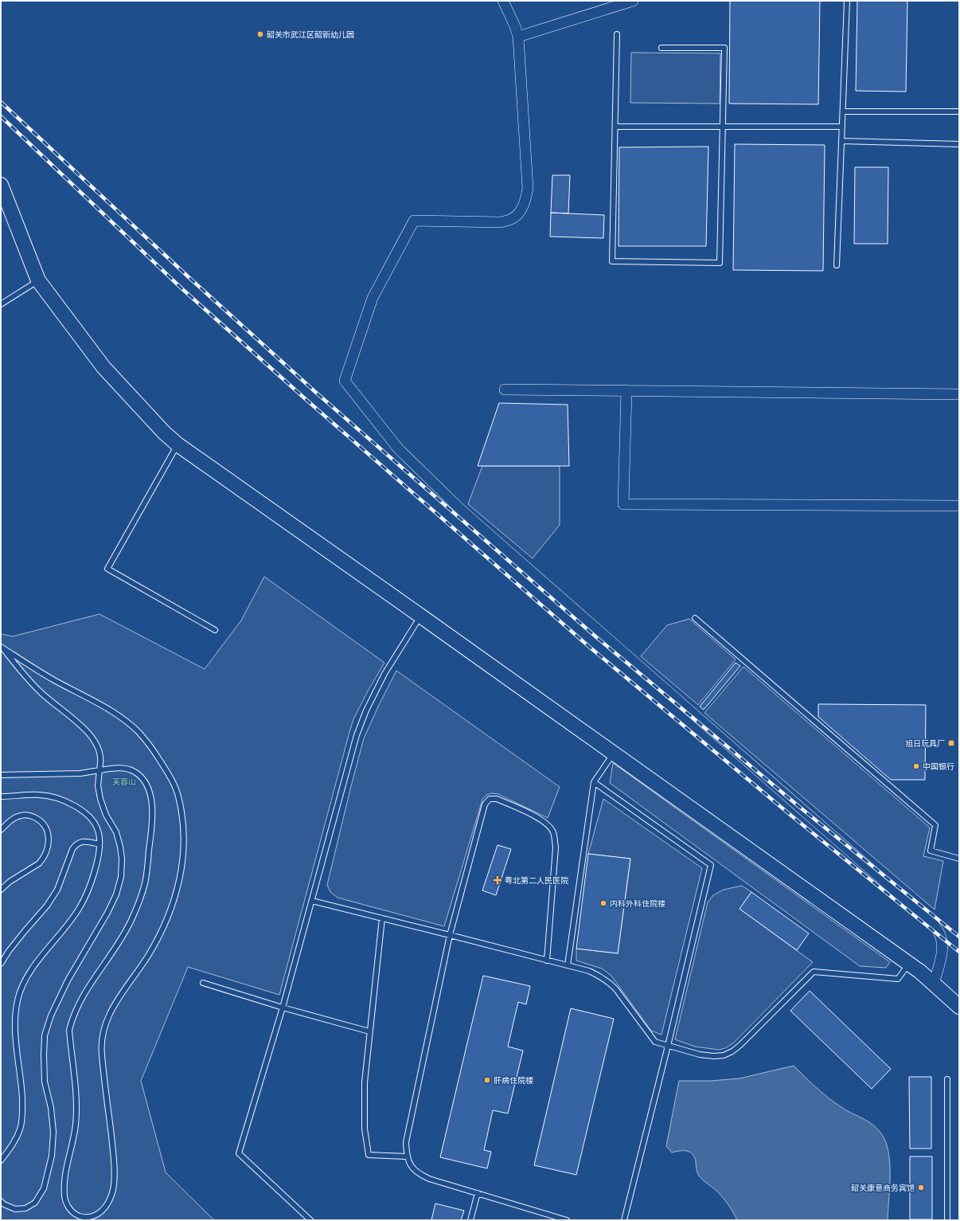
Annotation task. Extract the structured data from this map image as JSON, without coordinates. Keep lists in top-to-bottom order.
{
  "parks": ["芙蓉山"],
  "places": {
    "other": [
      "韶关市武江区韶新幼儿园",
      "中国银行",
      "内科外科住院楼",
      "肝病住院楼",
      "韶关康意商务宾馆"
    ],
    "transit": ["旭日玩具厂"],
    "health": ["粤北第二人民医院"]
  }
}
